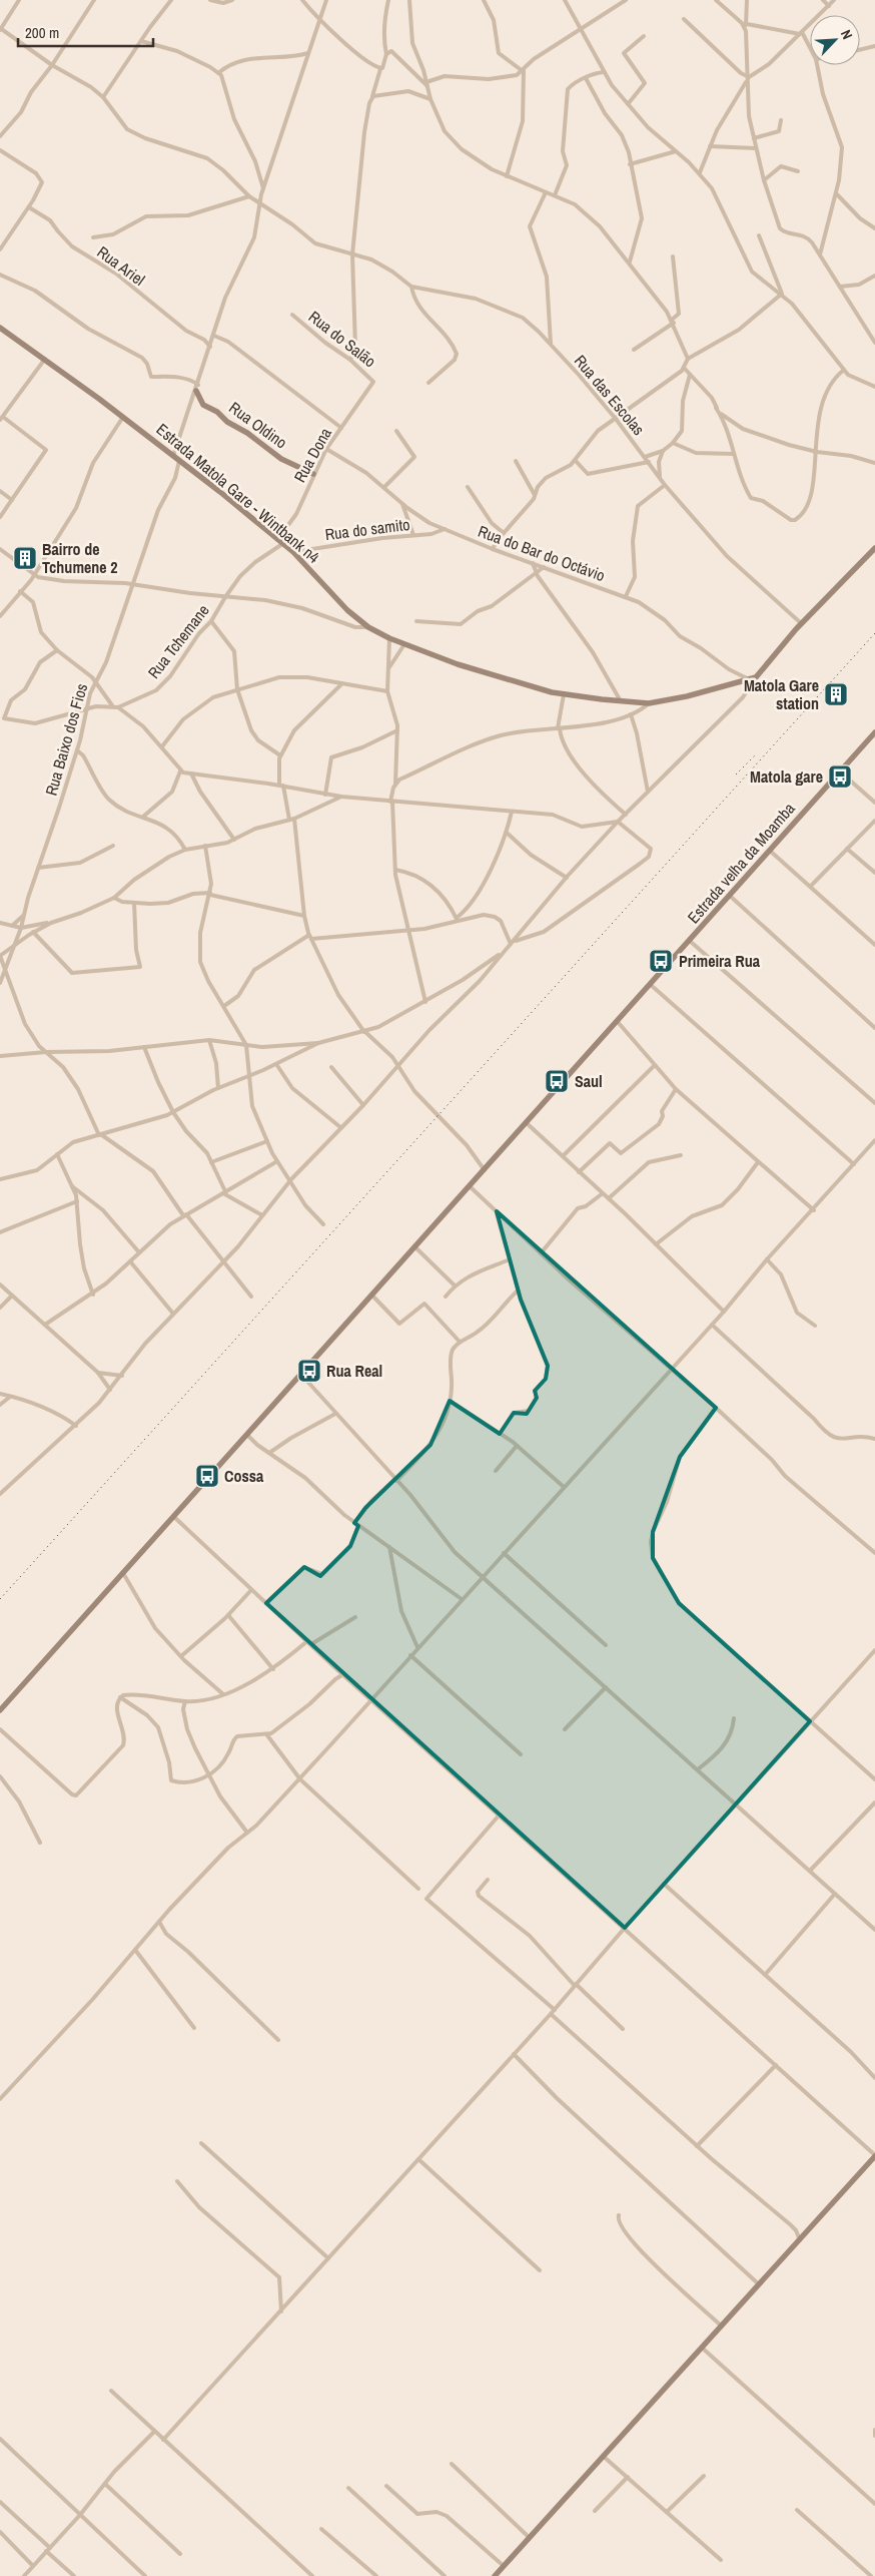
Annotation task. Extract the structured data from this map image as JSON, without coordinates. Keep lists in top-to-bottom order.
{
  "streets": {
    "street": [
      "Rua Ariel",
      "Rua do Salão",
      "Rua das Escolas",
      "Rua Oldino",
      "Rua Dona",
      "Estrada Matola Gare - Wintbank n4",
      "Rua do samito",
      "Rua do Bar do Octávio",
      "Rua Tchemane",
      "Rua Baixo dos Fios",
      "Estrada velha da Moamba"
    ]
  },
  "crossings": [
    ["Rua do Salão", "Rua Dona"],
    ["Rua Oldino", "Rua Dona"],
    ["Rua Dona", "Estrada Matola Gare - Wintbank n4"],
    ["Rua Dona", "Rua do Bar do Octávio"],
    ["Rua Dona", "Rua Tchemane"],
    ["Estrada Matola Gare - Wintbank n4", "Rua do samito"],
    ["Estrada Matola Gare - Wintbank n4", "Rua do Bar do Octávio"],
    ["Estrada Matola Gare - Wintbank n4", "Rua Baixo dos Fios"],
    ["Rua do samito", "Rua do Bar do Octávio"]
  ],
  "places": {
    "building": ["Bairro de Tchumene 2", "Matola Gare station"],
    "bus stop": [
      "Matola gare",
      "Primeira Rua",
      "Saul",
      "Rua Real",
      "Cossa"
    ]
  },
  "scale_bar": "200 m",
  "north": "top right"
}
